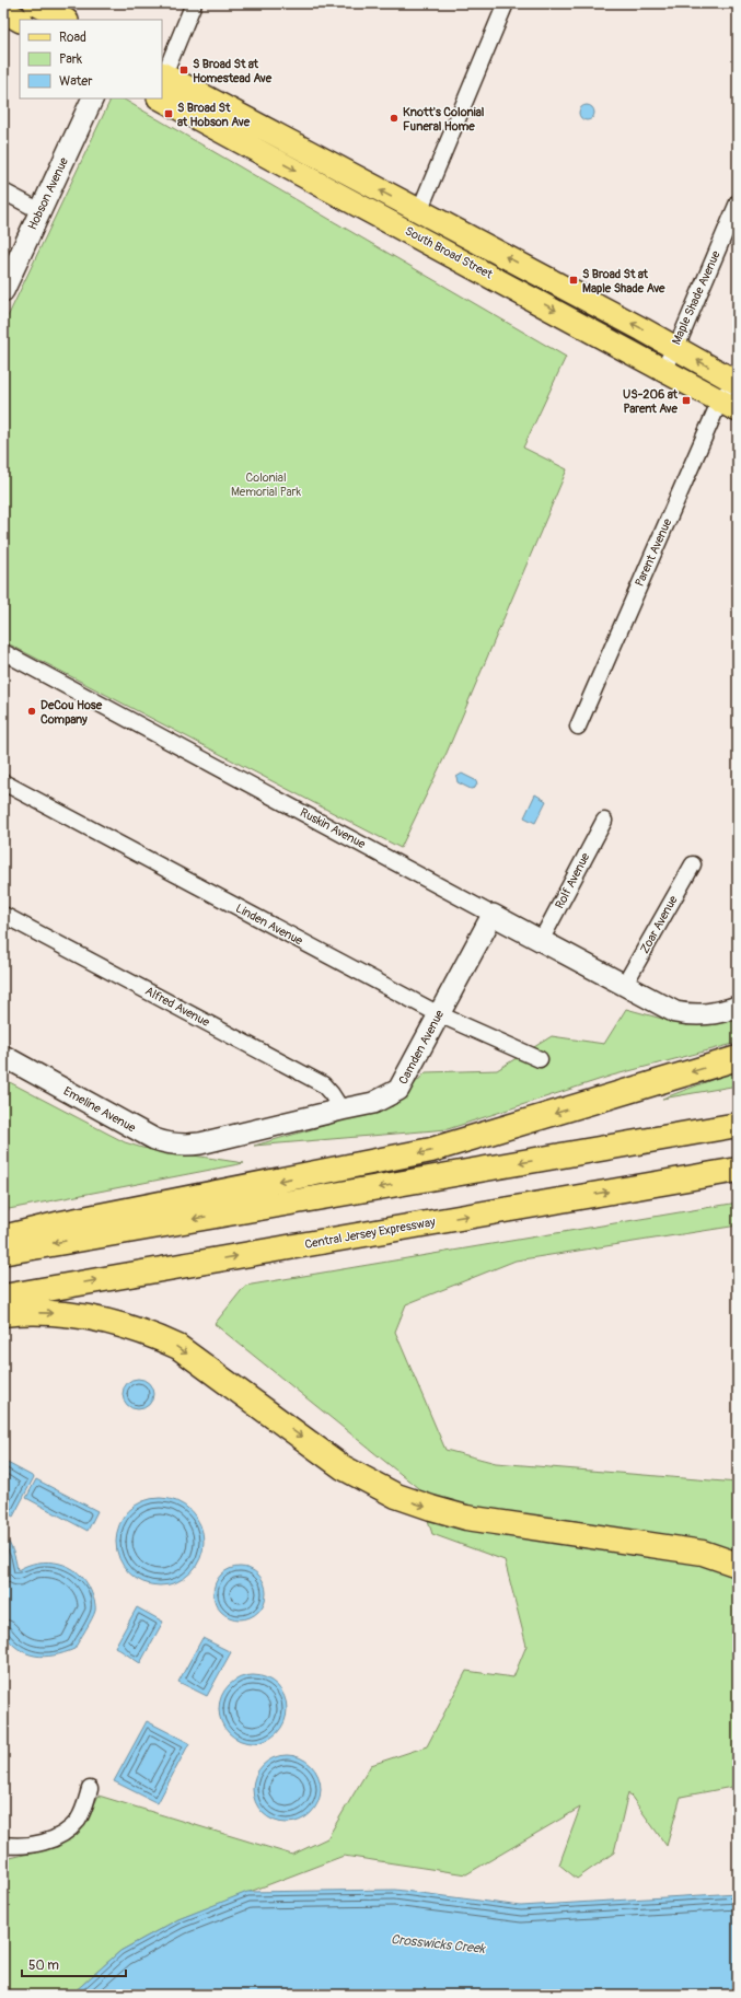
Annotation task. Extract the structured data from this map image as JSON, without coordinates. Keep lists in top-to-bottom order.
{
  "streets": {
    "highway": ["Central Jersey Expressway"],
    "main road": ["South Broad Street"],
    "street": [
      "Hobson Avenue",
      "Maple Shade Avenue",
      "Parent Avenue",
      "Ruskin Avenue",
      "Rolf Avenue",
      "Linden Avenue",
      "Zoar Avenue",
      "Alfred Avenue",
      "Camden Avenue",
      "Emeline Avenue"
    ]
  },
  "crossings": [
    ["South Broad Street", "Maple Shade Avenue"],
    ["South Broad Street", "Parent Avenue"],
    ["Ruskin Avenue", "Rolf Avenue"],
    ["Ruskin Avenue", "Zoar Avenue"],
    ["Ruskin Avenue", "Camden Avenue"],
    ["Linden Avenue", "Camden Avenue"],
    ["Alfred Avenue", "Camden Avenue"],
    ["Camden Avenue", "Emeline Avenue"]
  ],
  "water": ["Crosswicks Creek"],
  "parks": ["Colonial Memorial Park"],
  "places": {
    "transit": [
      "S Broad St at Homestead Ave",
      "S Broad St at Hobson Ave",
      "S Broad St at Maple Shade Ave",
      "US-206 at Parent Ave"
    ],
    "other": ["Knott's Colonial Funeral Home", "DeCou Hose Company"]
  },
  "legend": ["Road", "Park", "Water"],
  "scale_bar": "50 m"
}
